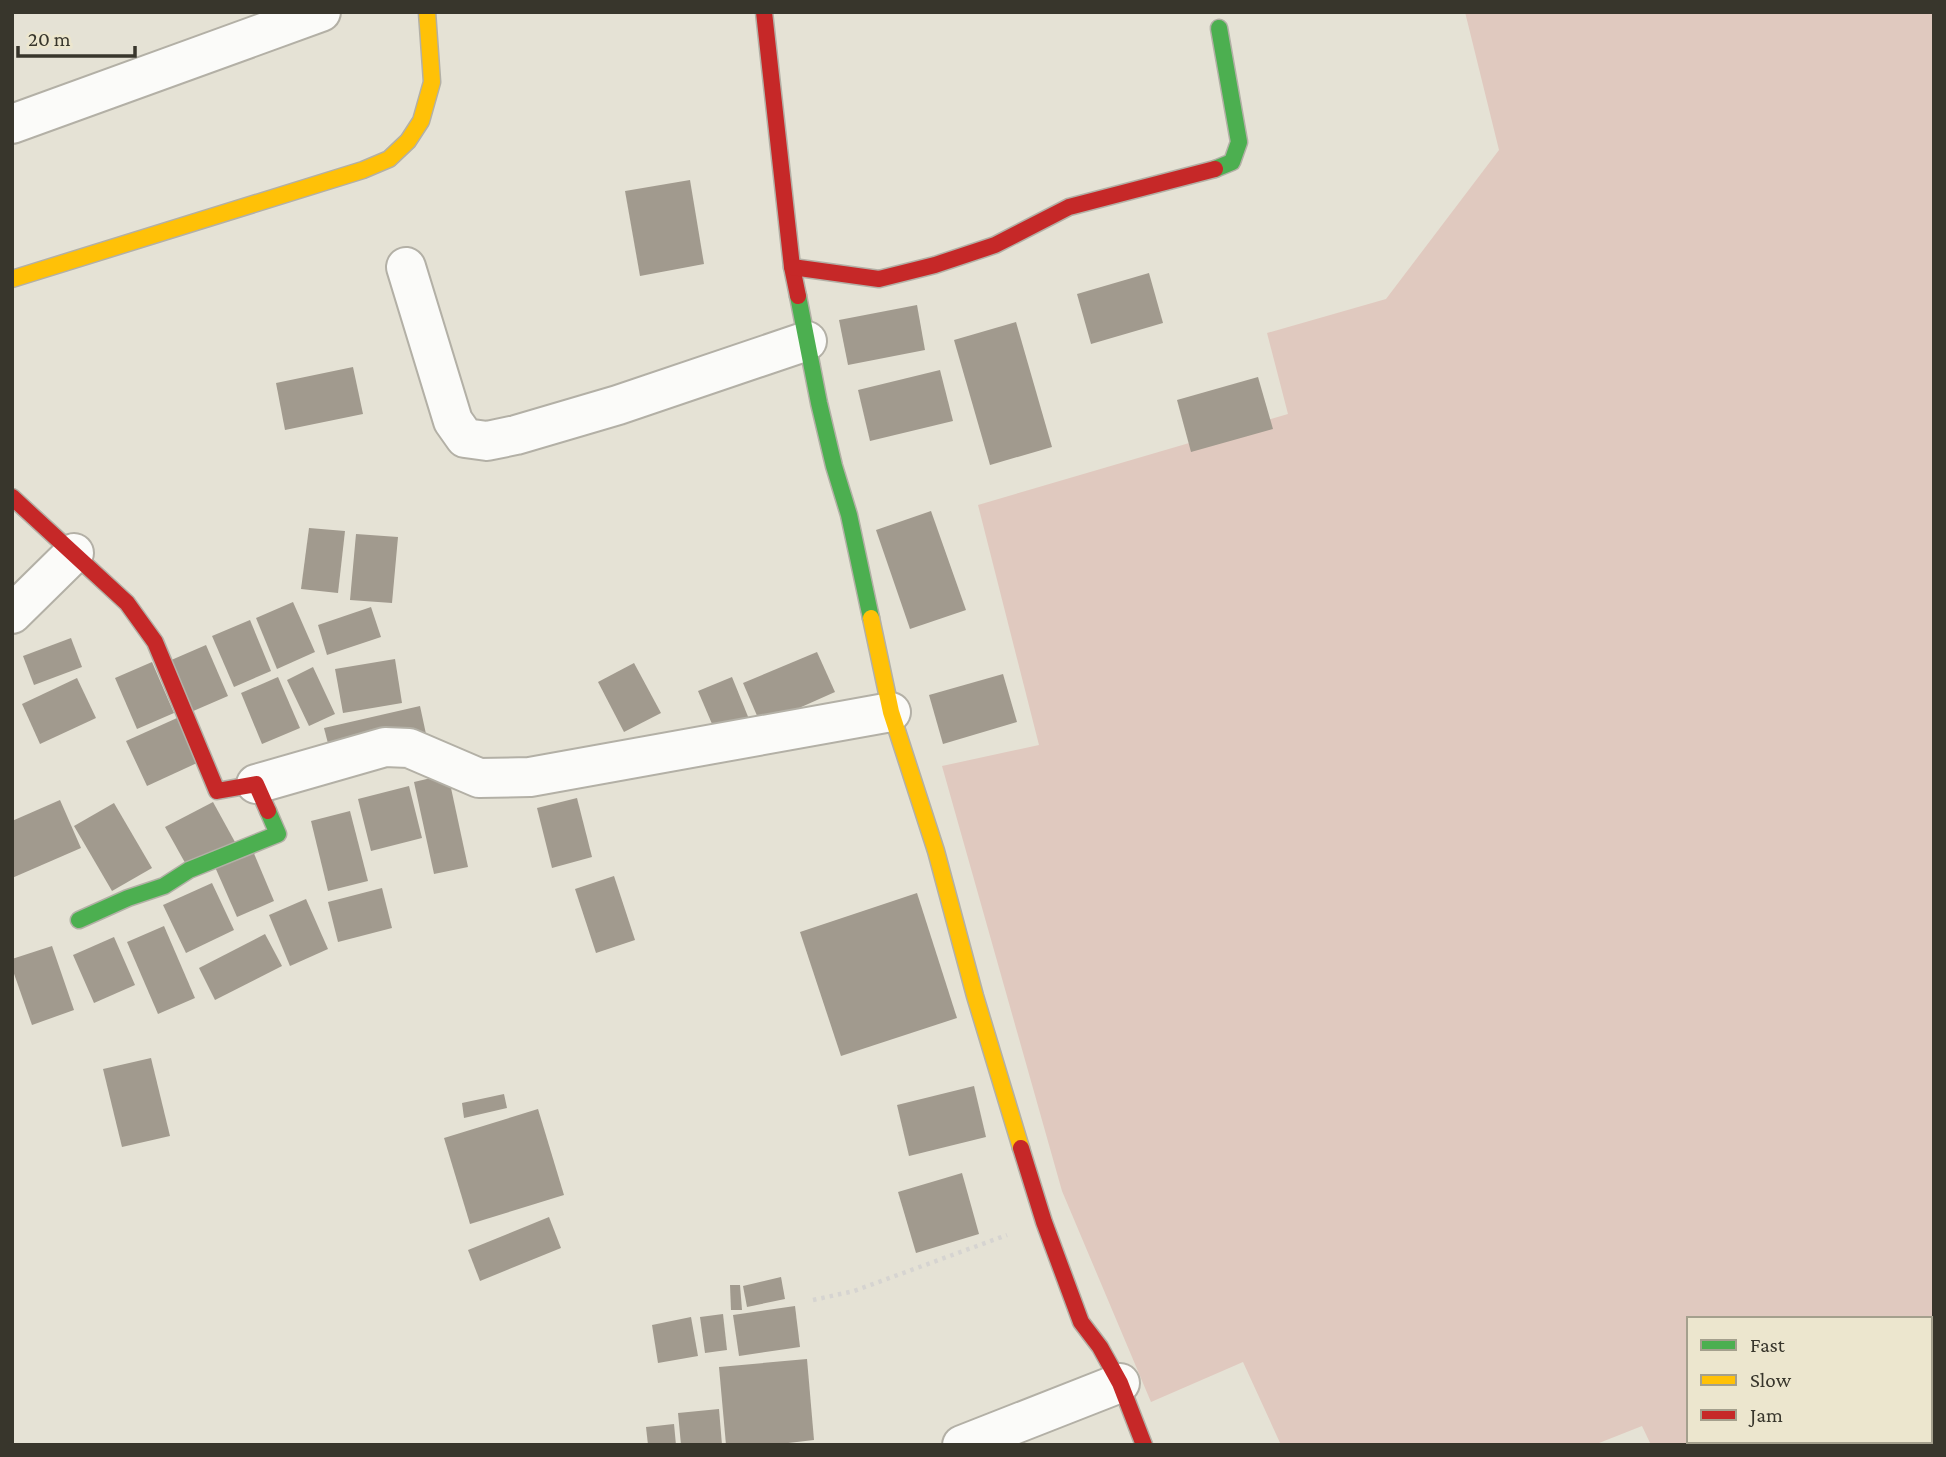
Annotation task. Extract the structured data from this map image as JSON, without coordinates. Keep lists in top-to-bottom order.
{
  "legend": ["Fast", "Slow", "Jam"],
  "scale_bar": "20 m"
}
